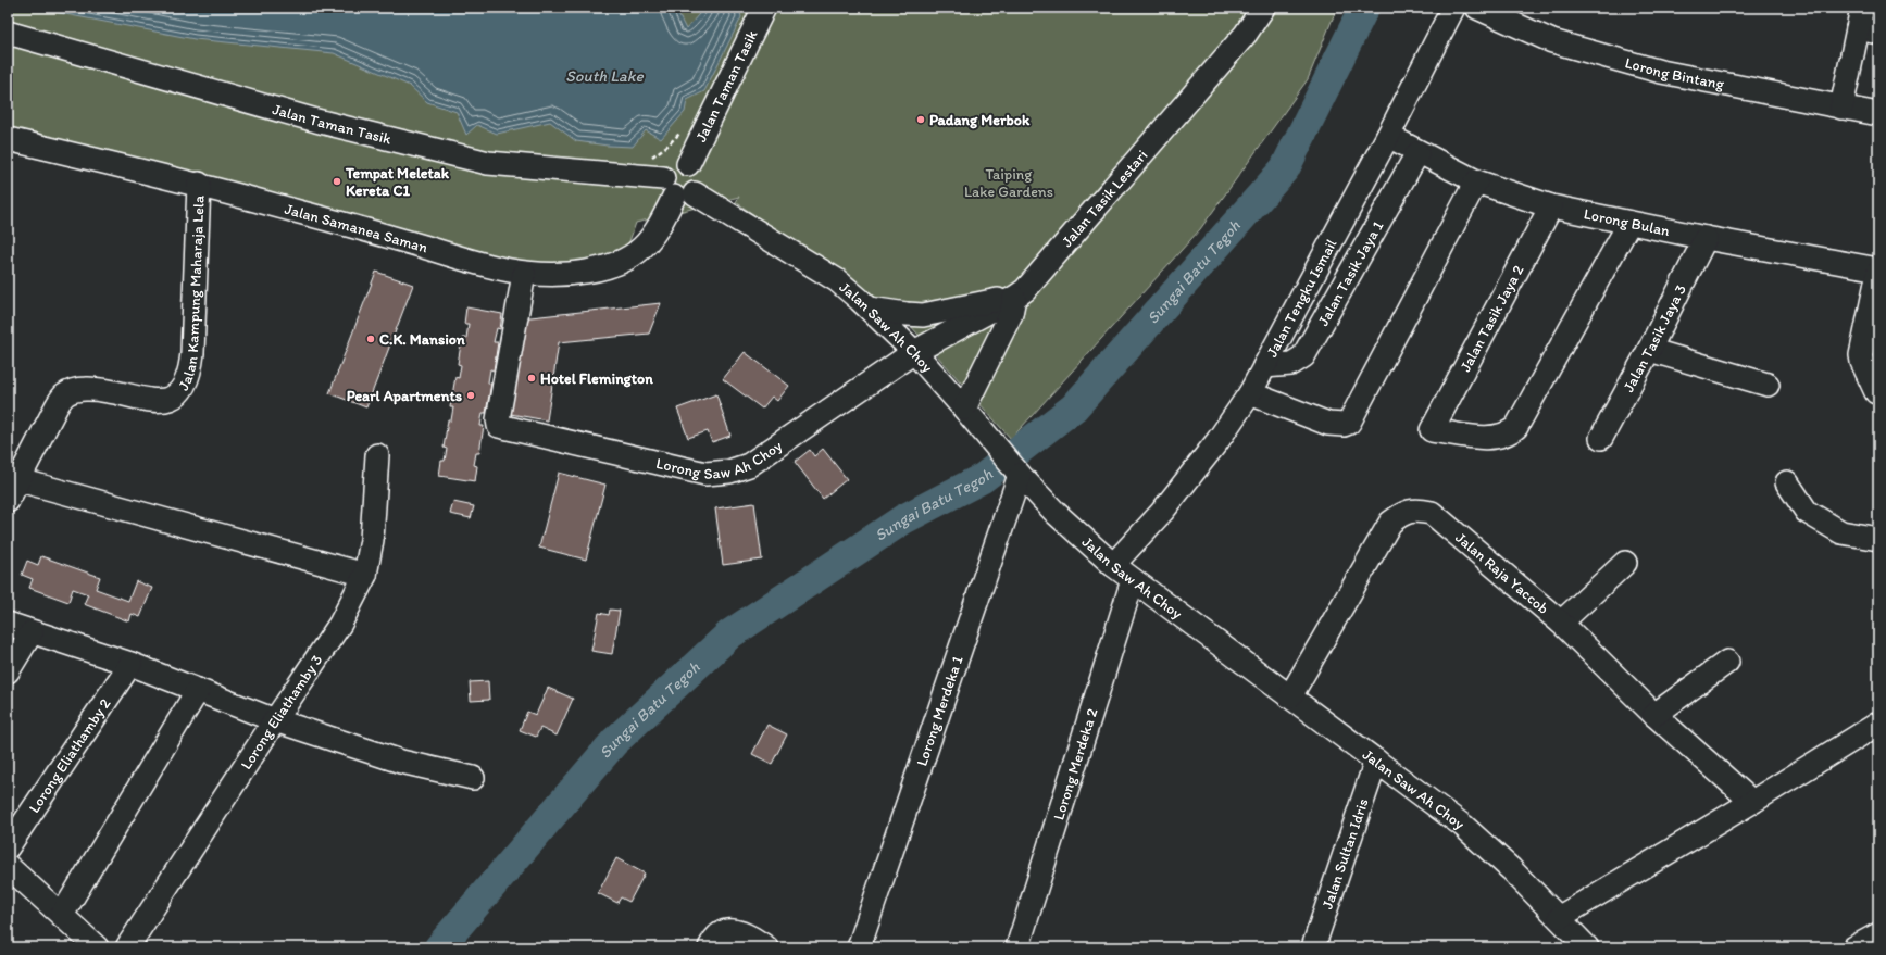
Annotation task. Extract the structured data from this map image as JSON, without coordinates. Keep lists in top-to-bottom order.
{
  "streets": {
    "street": [
      "Lorong Bintang",
      "Jalan Taman Tasik",
      "Jalan Tasik Lestari",
      "Lorong Bulan",
      "Jalan Samanea Saman",
      "Jalan Tasik Jaya 1",
      "Jalan Kampung Maharaja Lela",
      "Jalan Tengku Ismail",
      "Jalan Tasik Jaya 2",
      "Jalan Saw Ah Choy",
      "Jalan Tasik Jaya 3",
      "Lorong Saw Ah Choy",
      "Jalan Raja Yaccob",
      "Lorong Eliathamby 3",
      "Lorong Merdeka 1",
      "Lorong Eliathamby 2",
      "Lorong Merdeka 2",
      "Jalan Sultan Idris"
    ]
  },
  "crossings": [
    ["Jalan Taman Tasik", "Jalan Samanea Saman"],
    ["Jalan Taman Tasik", "Jalan Saw Ah Choy"],
    ["Jalan Tasik Lestari", "Jalan Saw Ah Choy"],
    ["Jalan Tasik Lestari", "Lorong Saw Ah Choy"],
    ["Lorong Bulan", "Jalan Tasik Jaya 1"],
    ["Lorong Bulan", "Jalan Tengku Ismail"],
    ["Lorong Bulan", "Jalan Tasik Jaya 2"],
    ["Lorong Bulan", "Jalan Tasik Jaya 3"],
    ["Jalan Samanea Saman", "Jalan Kampung Maharaja Lela"],
    ["Jalan Samanea Saman", "Jalan Saw Ah Choy"],
    ["Jalan Samanea Saman", "Lorong Saw Ah Choy"],
    ["Jalan Tasik Jaya 1", "Jalan Tengku Ismail"],
    ["Jalan Tengku Ismail", "Jalan Saw Ah Choy"],
    ["Jalan Saw Ah Choy", "Lorong Saw Ah Choy"],
    ["Jalan Saw Ah Choy", "Jalan Raja Yaccob"],
    ["Jalan Saw Ah Choy", "Lorong Merdeka 1"],
    ["Jalan Saw Ah Choy", "Lorong Merdeka 2"],
    ["Jalan Saw Ah Choy", "Jalan Sultan Idris"]
  ],
  "water": ["South Lake", "Sungai Batu Tegoh"],
  "parks": ["Taiping Lake Gardens"],
  "places": [
    "Padang Merbok",
    "Tempat Meletak Kereta C1",
    "C.K. Mansion",
    "Hotel Flemington",
    "Pearl Apartments"
  ]
}
